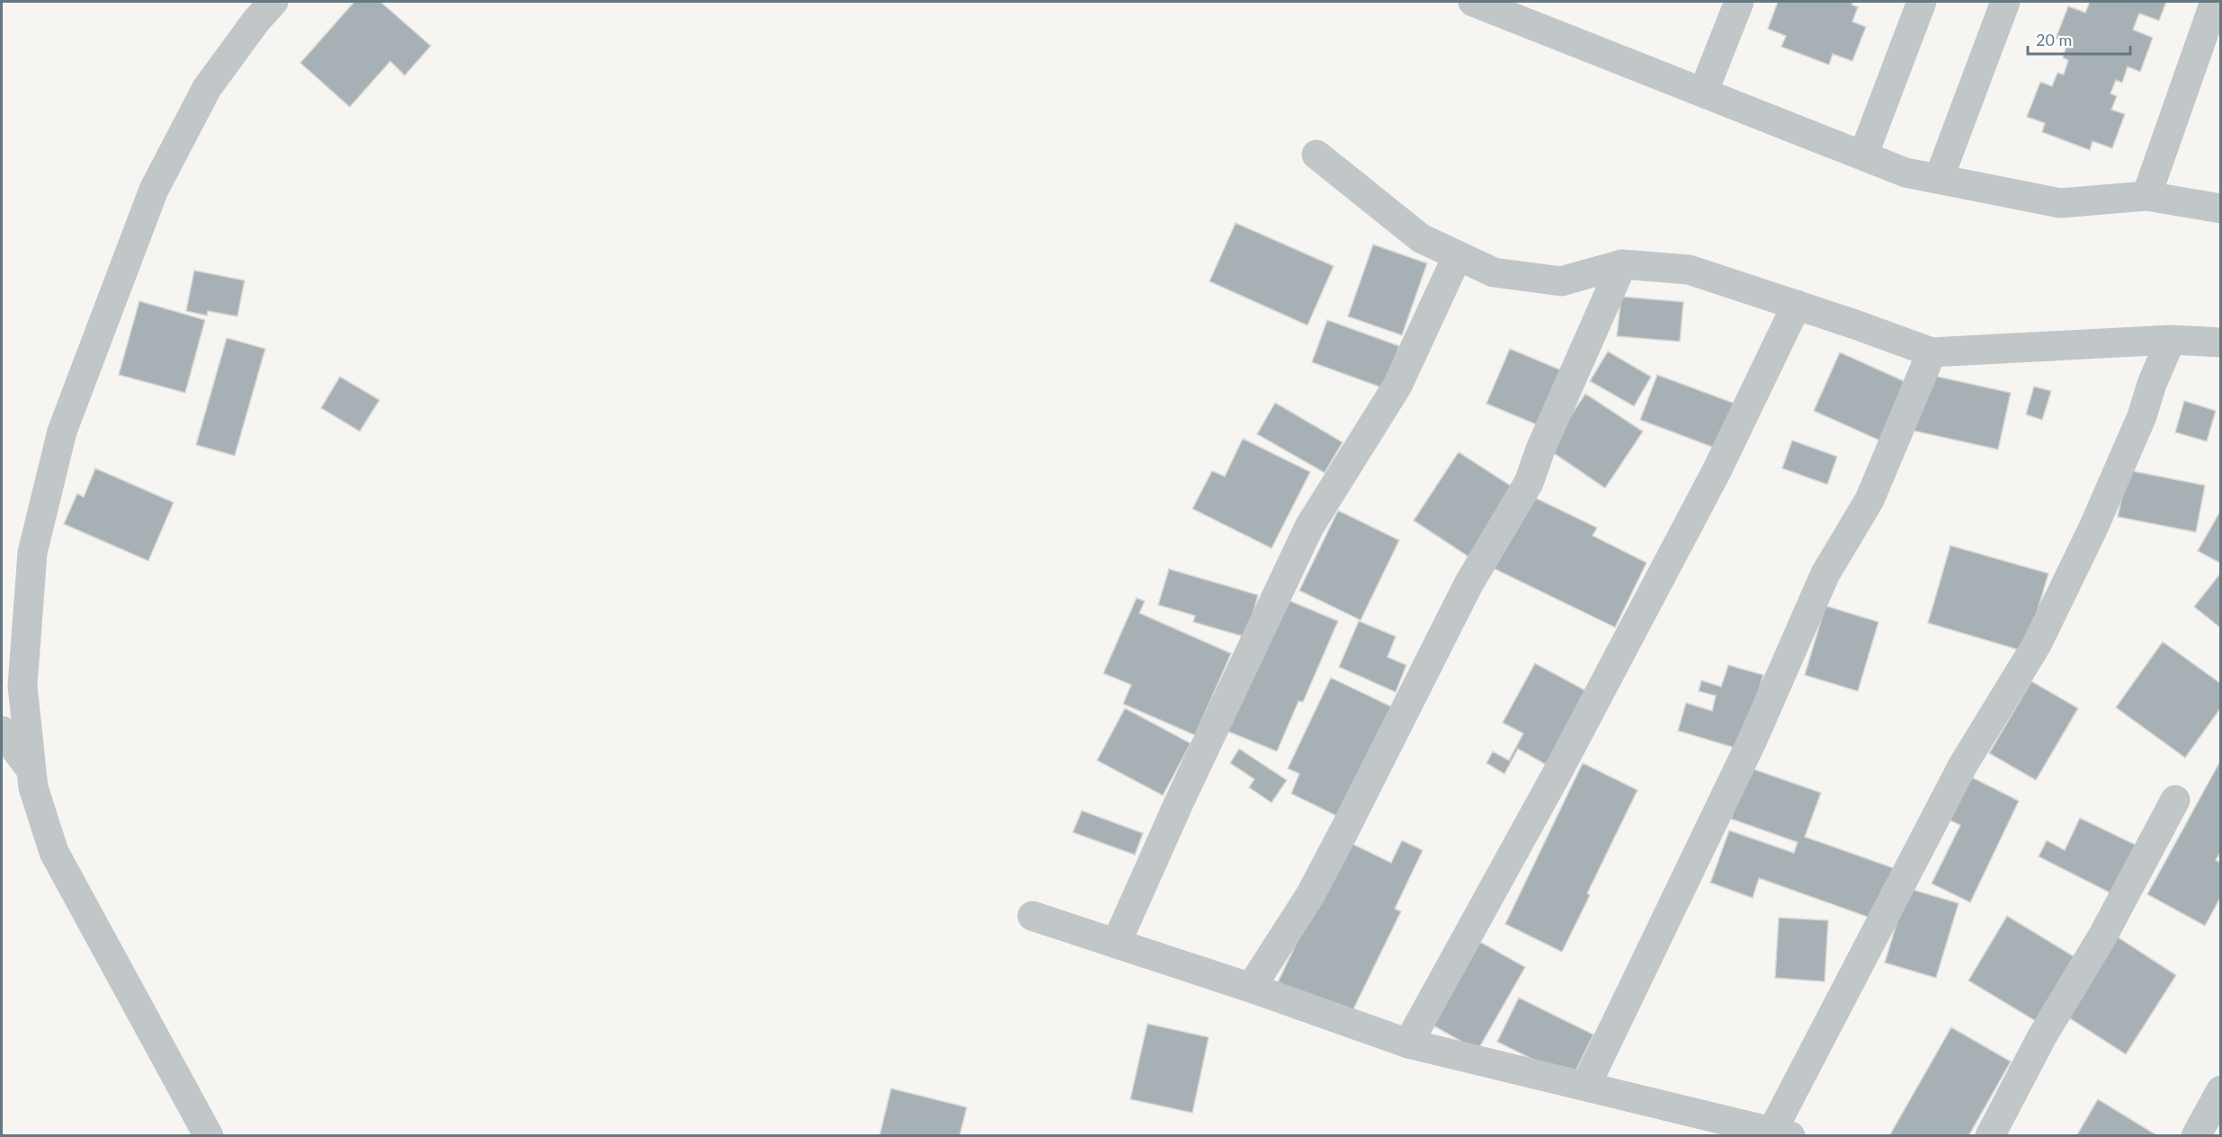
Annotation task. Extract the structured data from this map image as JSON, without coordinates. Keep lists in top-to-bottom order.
{
  "scale_bar": "20 m"
}
